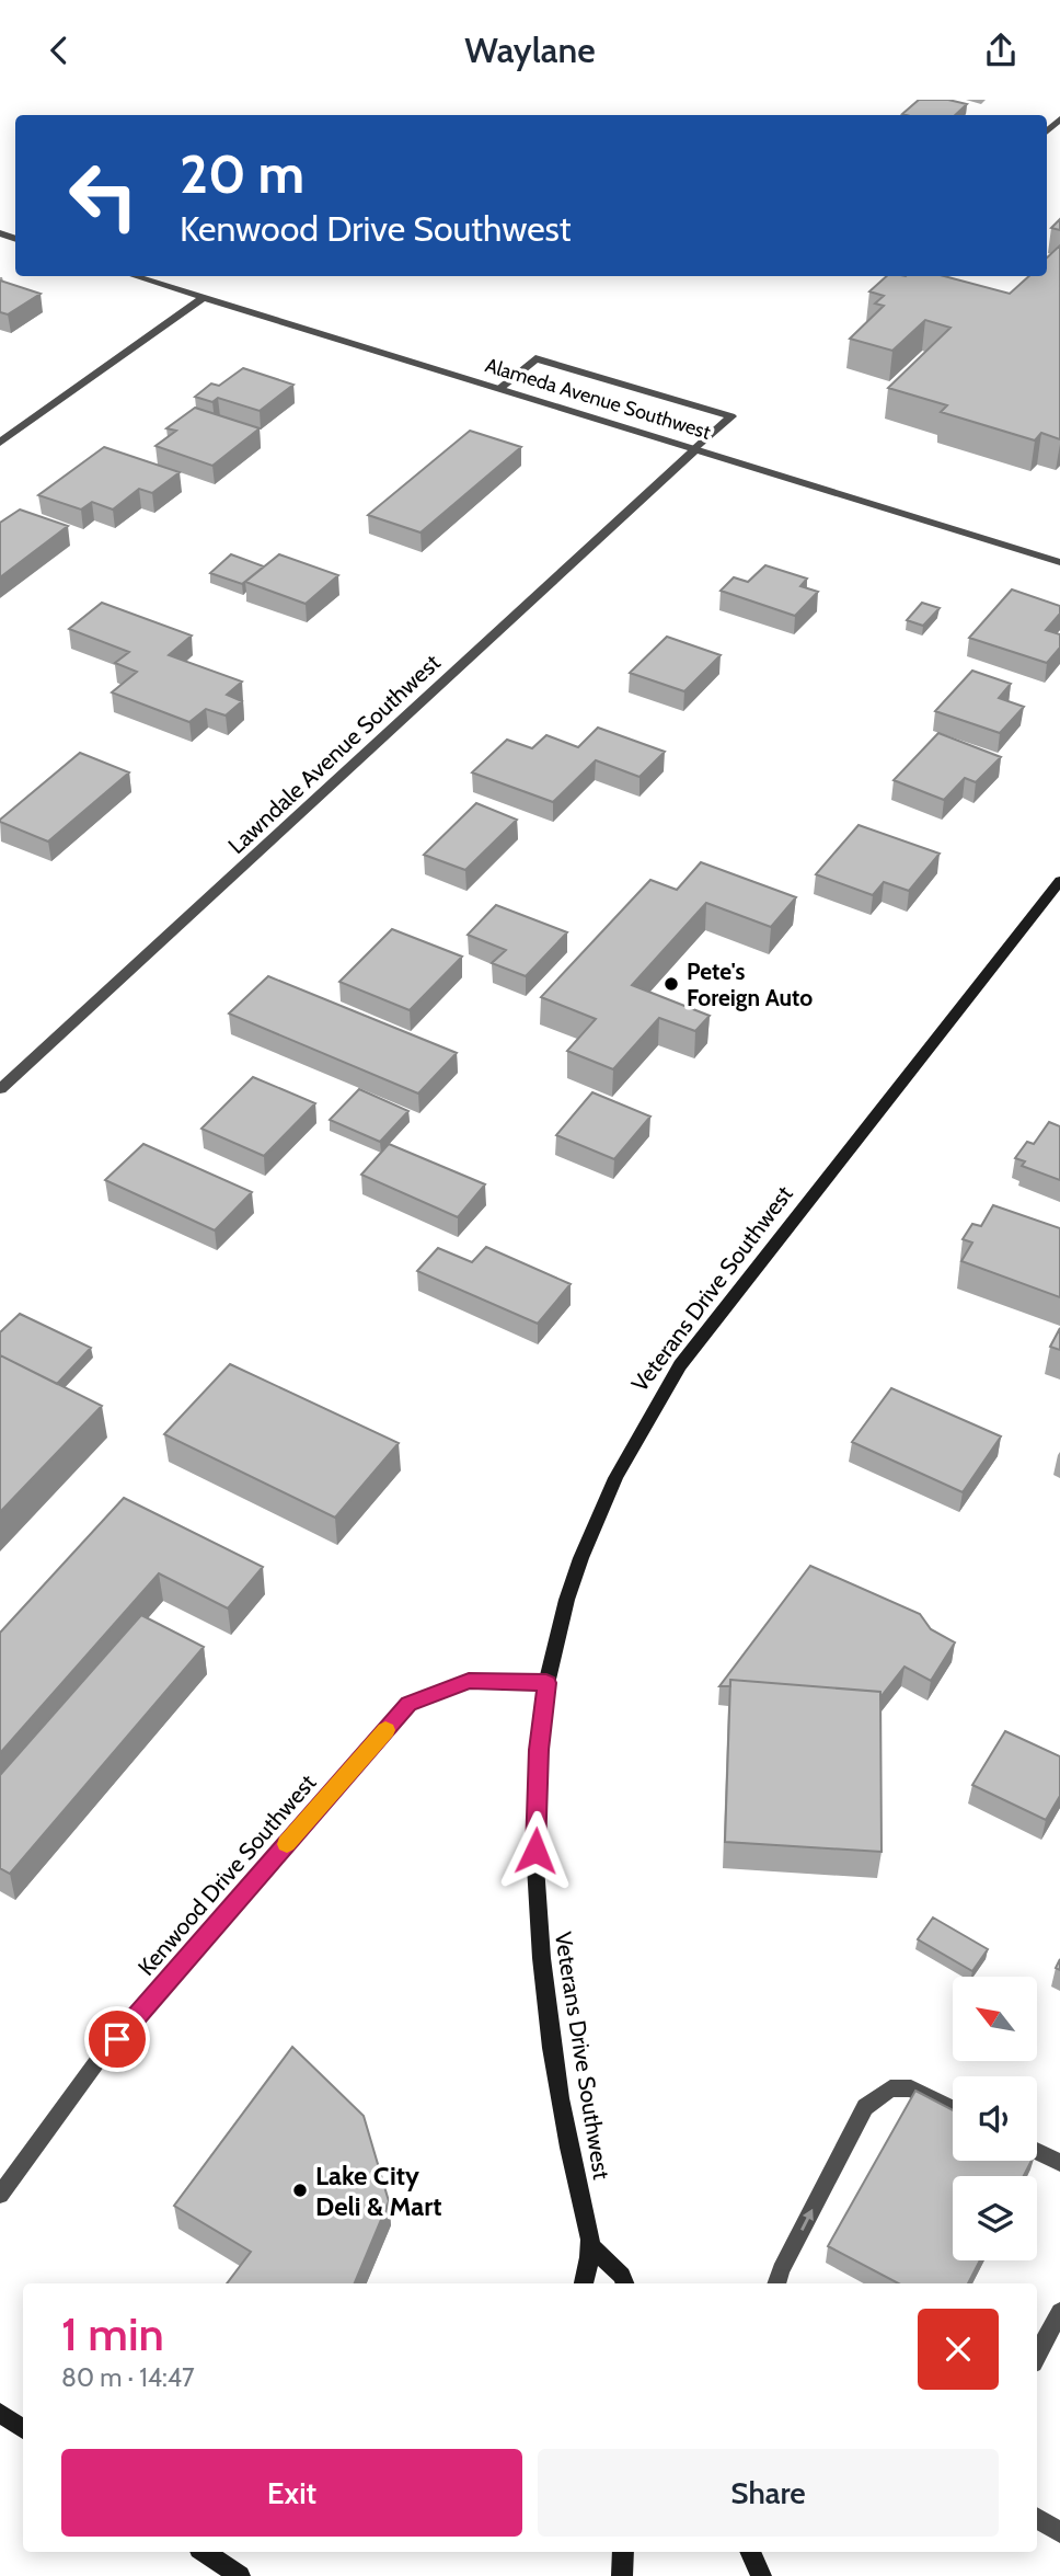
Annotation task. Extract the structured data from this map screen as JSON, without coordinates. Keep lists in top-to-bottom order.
{
  "streets": {
    "street": [
      "Alameda Avenue Southwest",
      "Lawndale Avenue Southwest",
      "Veterans Drive Southwest",
      "Kenwood Drive Southwest"
    ]
  },
  "crossings": [
    ["Alameda Avenue Southwest", "Lawndale Avenue Southwest"],
    ["Veterans Drive Southwest", "Kenwood Drive Southwest"]
  ],
  "places": ["Pete's Foreign Auto", "Lake City Deli & Mart"],
  "north": "top left",
  "page": {
    "header": "Waylane",
    "turn": ["20 m", "Kenwood Drive Southwest"],
    "heading": ["1 min", "80 m · 14:47"],
    "buttons": ["Exit", "Share"]
  }
}
